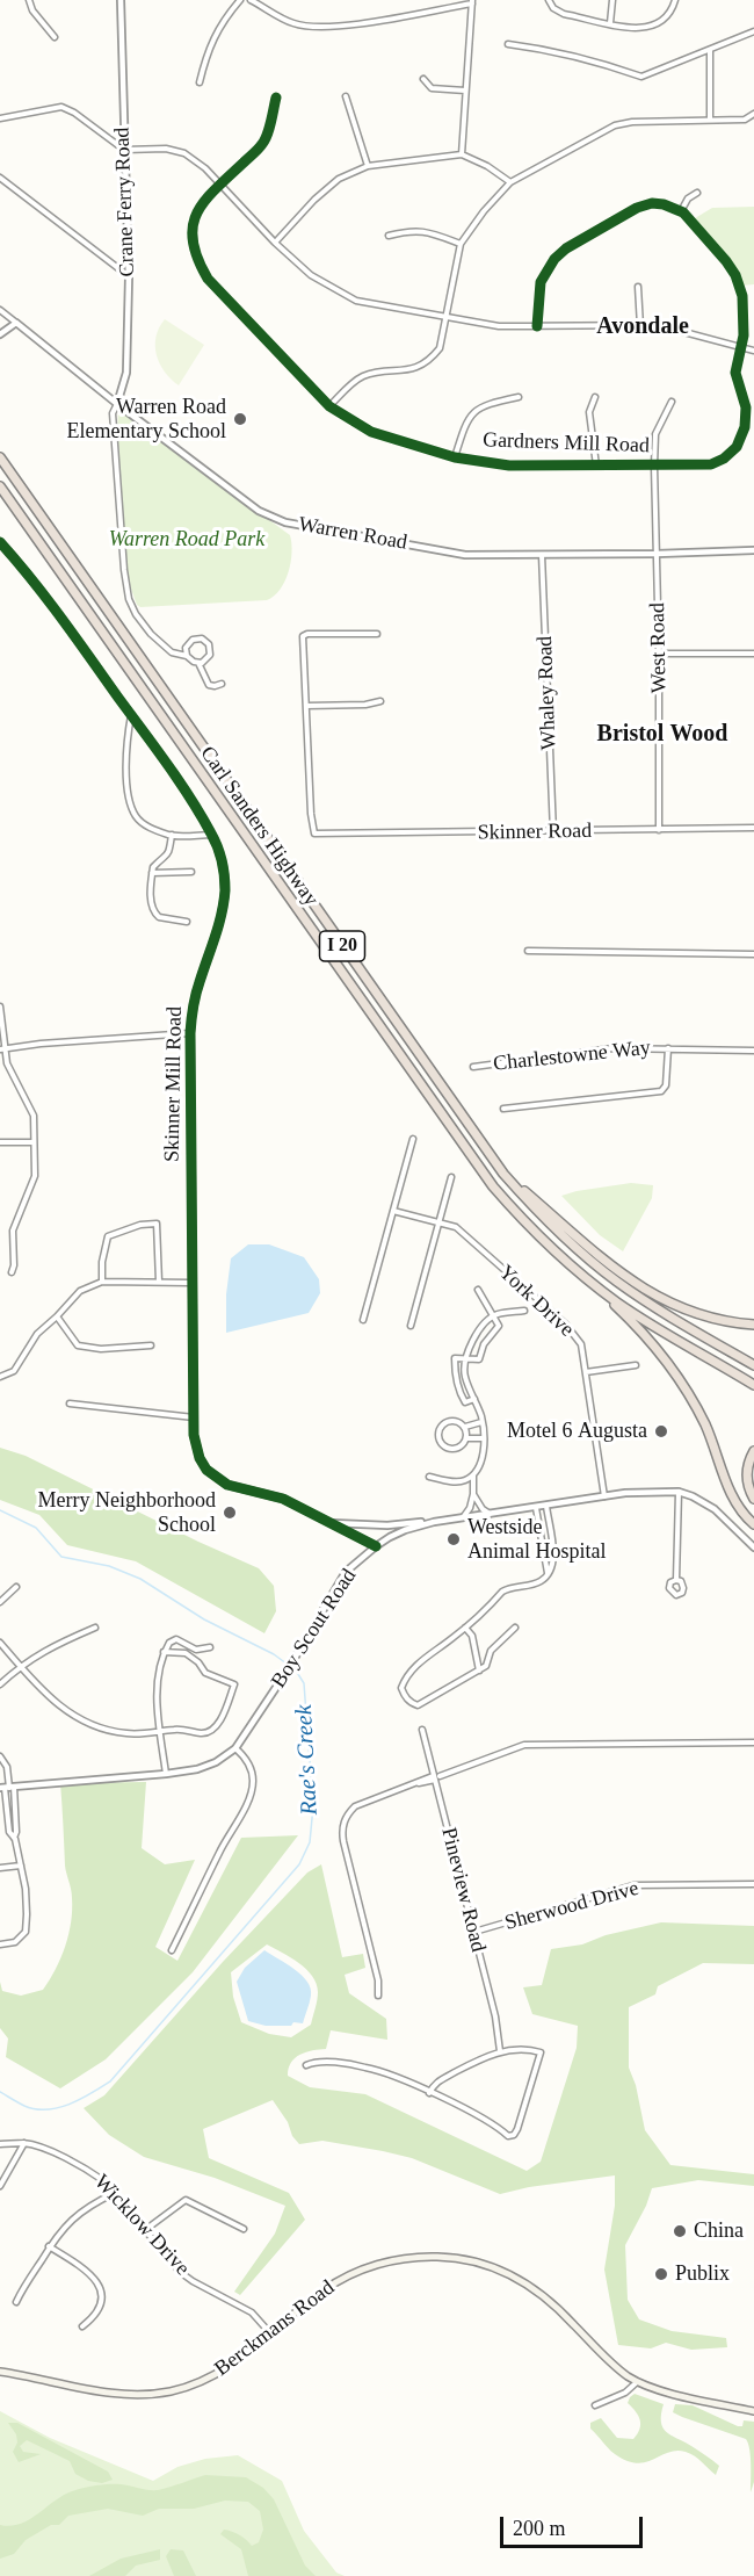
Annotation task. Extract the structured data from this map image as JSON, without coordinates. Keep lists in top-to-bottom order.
{
  "streets": {
    "highway": ["Carl Sanders Highway", "I 20"],
    "main road": ["Berckmans Road"],
    "street": [
      "Crane Ferry Road",
      "Gardners Mill Road",
      "Warren Road",
      "West Road",
      "Whaley Road",
      "Skinner Road",
      "Charlestowne Way",
      "Skinner Mill Road",
      "York Drive",
      "Boy Scout Road",
      "Pineview Road",
      "Sherwood Drive",
      "Wicklow Drive"
    ]
  },
  "crossings": [
    ["Crane Ferry Road", "Warren Road"],
    ["Gardners Mill Road", "West Road"],
    ["Warren Road", "West Road"],
    ["Warren Road", "Whaley Road"],
    ["West Road", "Skinner Road"],
    ["Whaley Road", "Skinner Road"],
    ["Skinner Mill Road", "Boy Scout Road"],
    ["York Drive", "Boy Scout Road"],
    ["Pineview Road", "Sherwood Drive"],
    ["Wicklow Drive", "Berckmans Road"]
  ],
  "districts": ["Avondale", "Bristol Wood"],
  "water": ["Rae's Creek"],
  "parks": ["Warren Road Park"],
  "places": [
    "Warren Road Elementary School",
    "Motel 6 Augusta",
    "Merry Neighborhood School",
    "Westside Animal Hospital",
    "China",
    "Publix"
  ],
  "scale_bar": "200 m"
}
